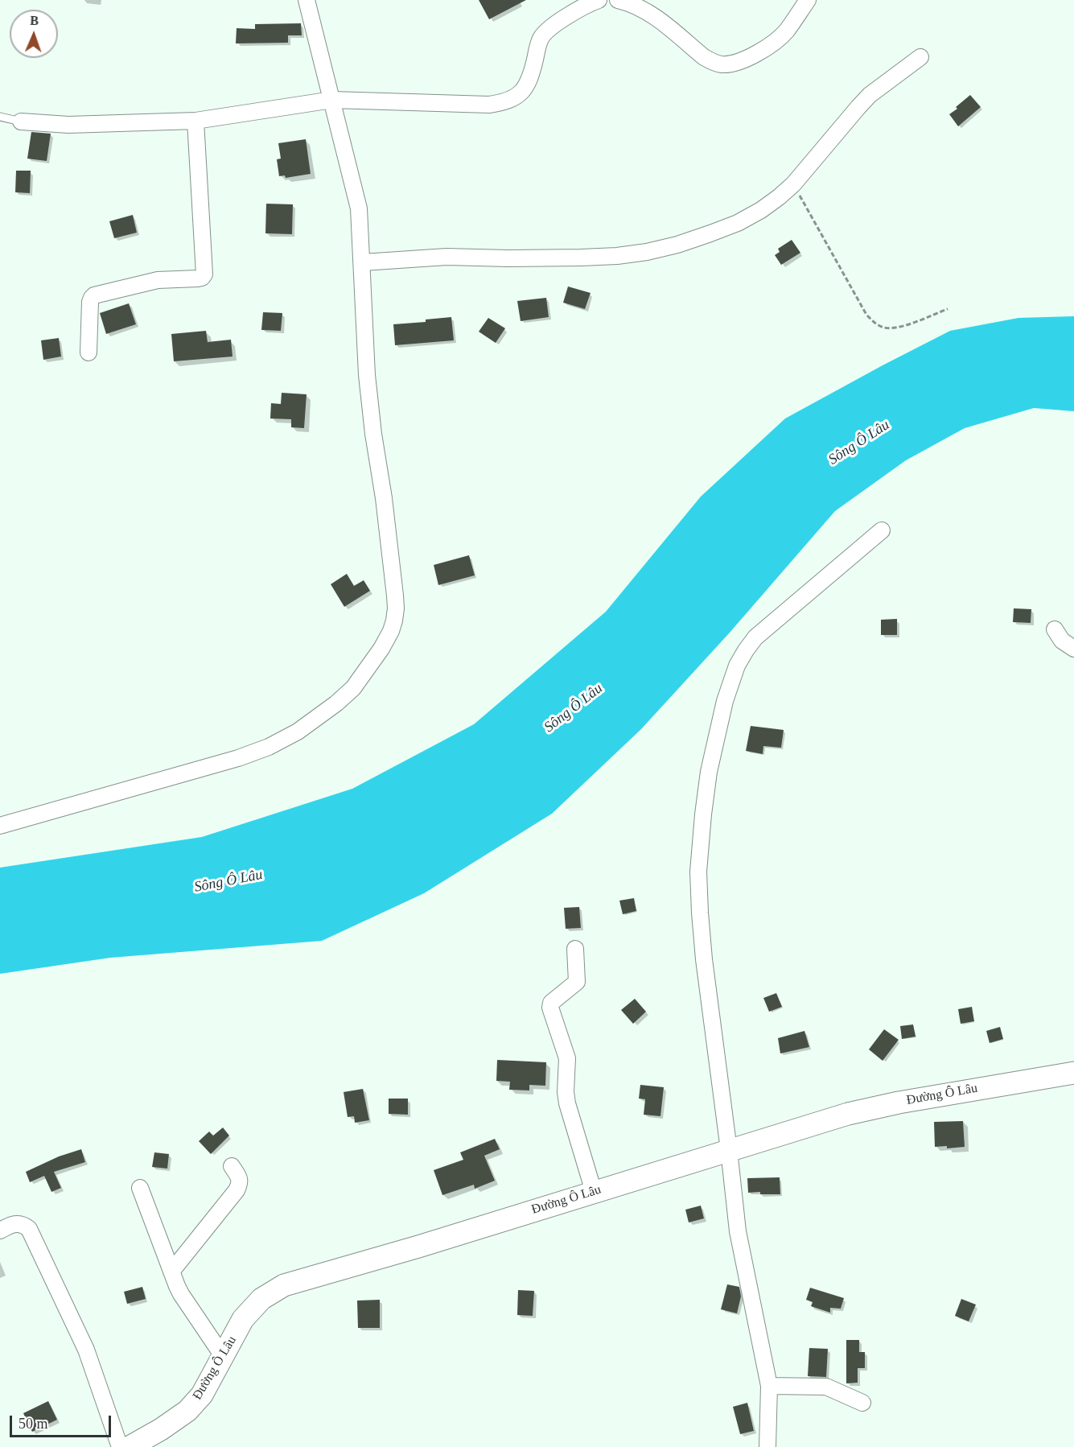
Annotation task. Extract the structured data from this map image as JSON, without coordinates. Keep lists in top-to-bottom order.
{
  "streets": {
    "main road": ["Đường Ô Lâu"]
  },
  "water": ["Sông Ô Lâu"],
  "scale_bar": "50 m",
  "north": "top"
}
